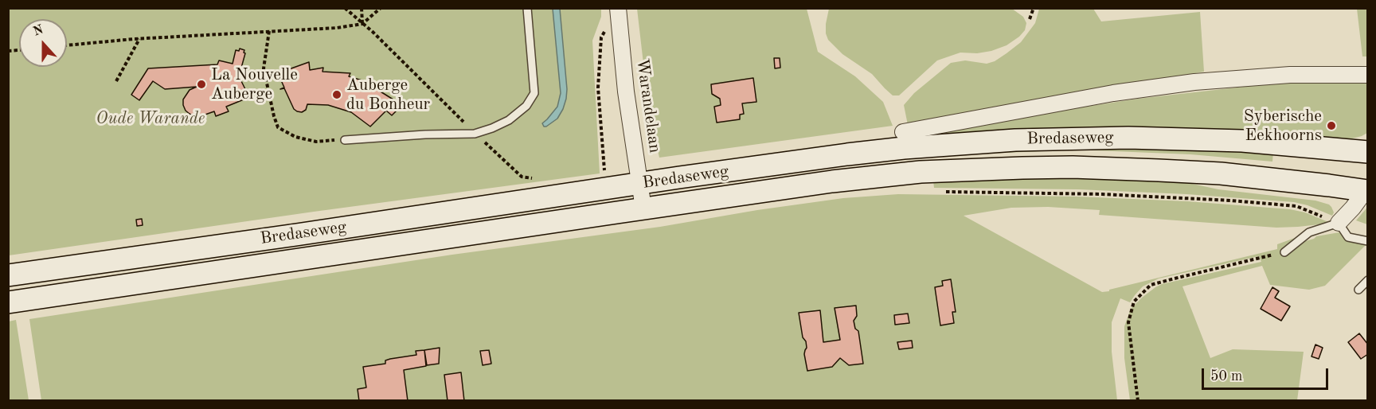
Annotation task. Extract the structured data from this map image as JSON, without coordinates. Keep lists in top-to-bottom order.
{
  "streets": {
    "main road": ["Bredaseweg"],
    "street": ["Warandelaan"]
  },
  "crossings": [
    ["Warandelaan", "Bredaseweg"]
  ],
  "parks": ["Oude Warande"],
  "places": ["La Nouvelle Auberge", "Auberge du Bonheur", "Syberische Eekhoorns"],
  "scale_bar": "50 m",
  "north": "top"
}
